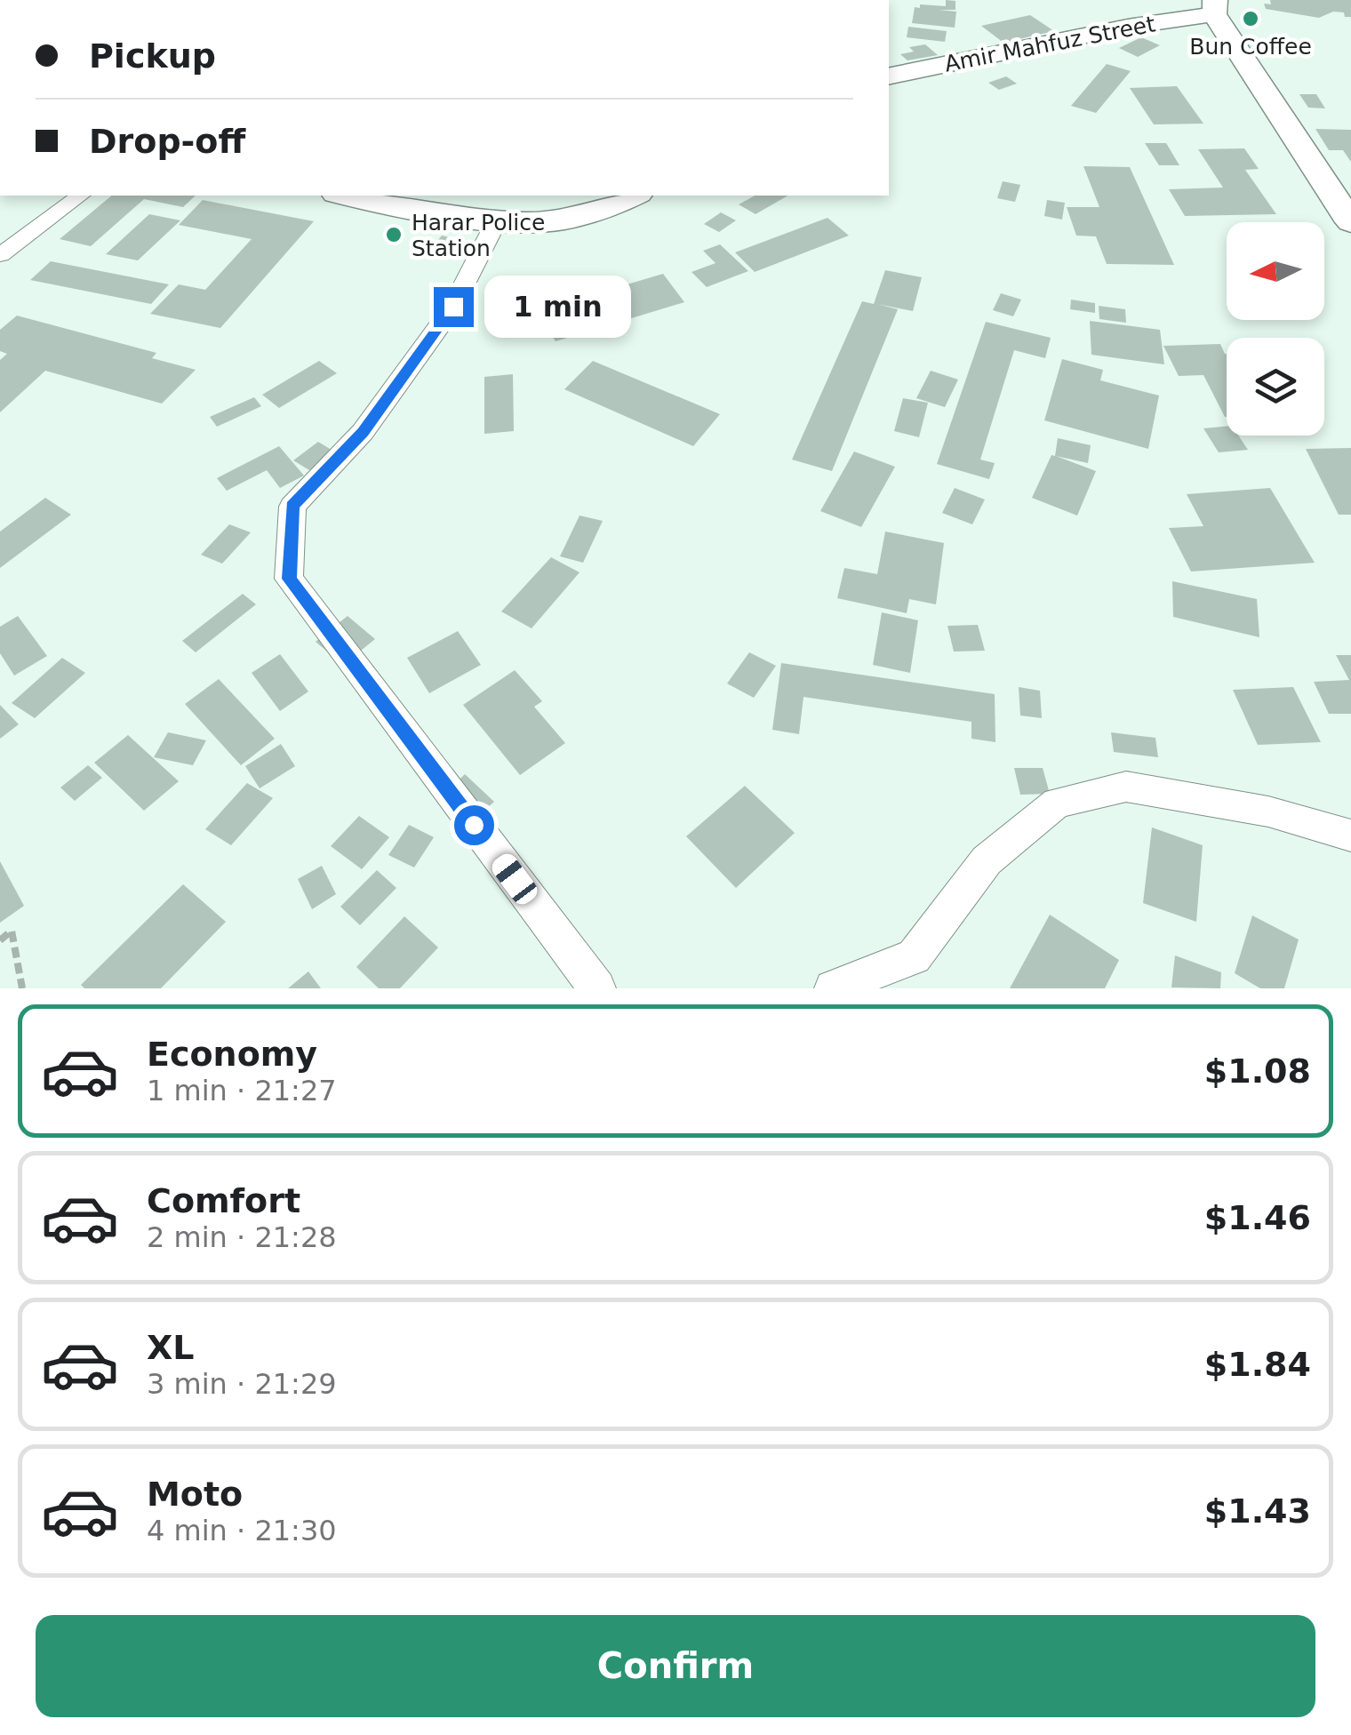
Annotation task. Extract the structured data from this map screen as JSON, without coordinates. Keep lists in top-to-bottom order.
{
  "streets": {
    "main road": ["Amir Mahfuz Street"]
  },
  "places": ["Bun Coffee", "Harar Police Station"],
  "north": "left",
  "page": {
    "banner": ["Pickup", "Drop-off"],
    "bubble": "1 min",
    "list": [
      {
        "name": "Economy",
        "note": "1 min · 21:27",
        "value": "$1.08"
      },
      {
        "name": "Comfort",
        "note": "2 min · 21:28",
        "value": "$1.46"
      },
      {
        "name": "XL",
        "note": "3 min · 21:29",
        "value": "$1.84"
      },
      {
        "name": "Moto",
        "note": "4 min · 21:30",
        "value": "$1.43"
      }
    ],
    "buttons": "Confirm"
  }
}
